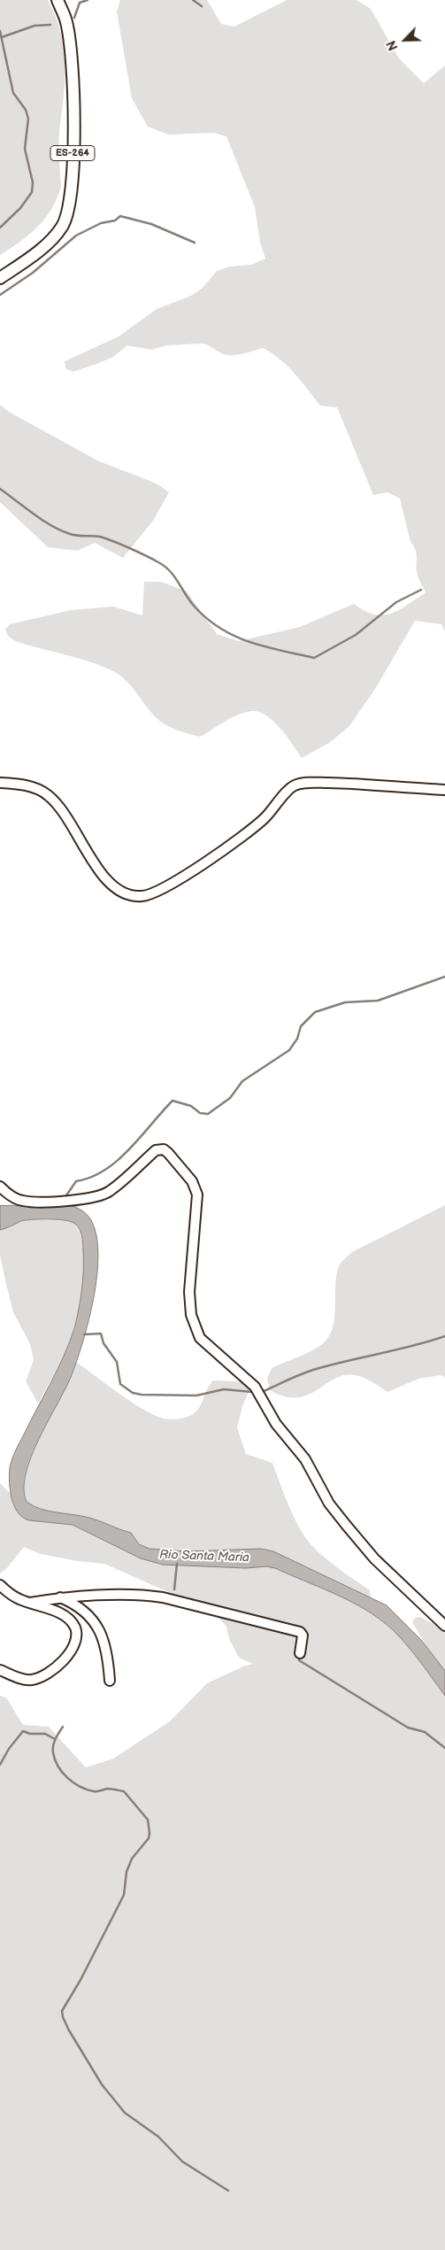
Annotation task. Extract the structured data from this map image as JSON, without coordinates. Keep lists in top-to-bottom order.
{
  "streets": {
    "main road": ["ES-264"]
  },
  "water": ["Rio Santa Maria"],
  "north": "bottom left"
}
